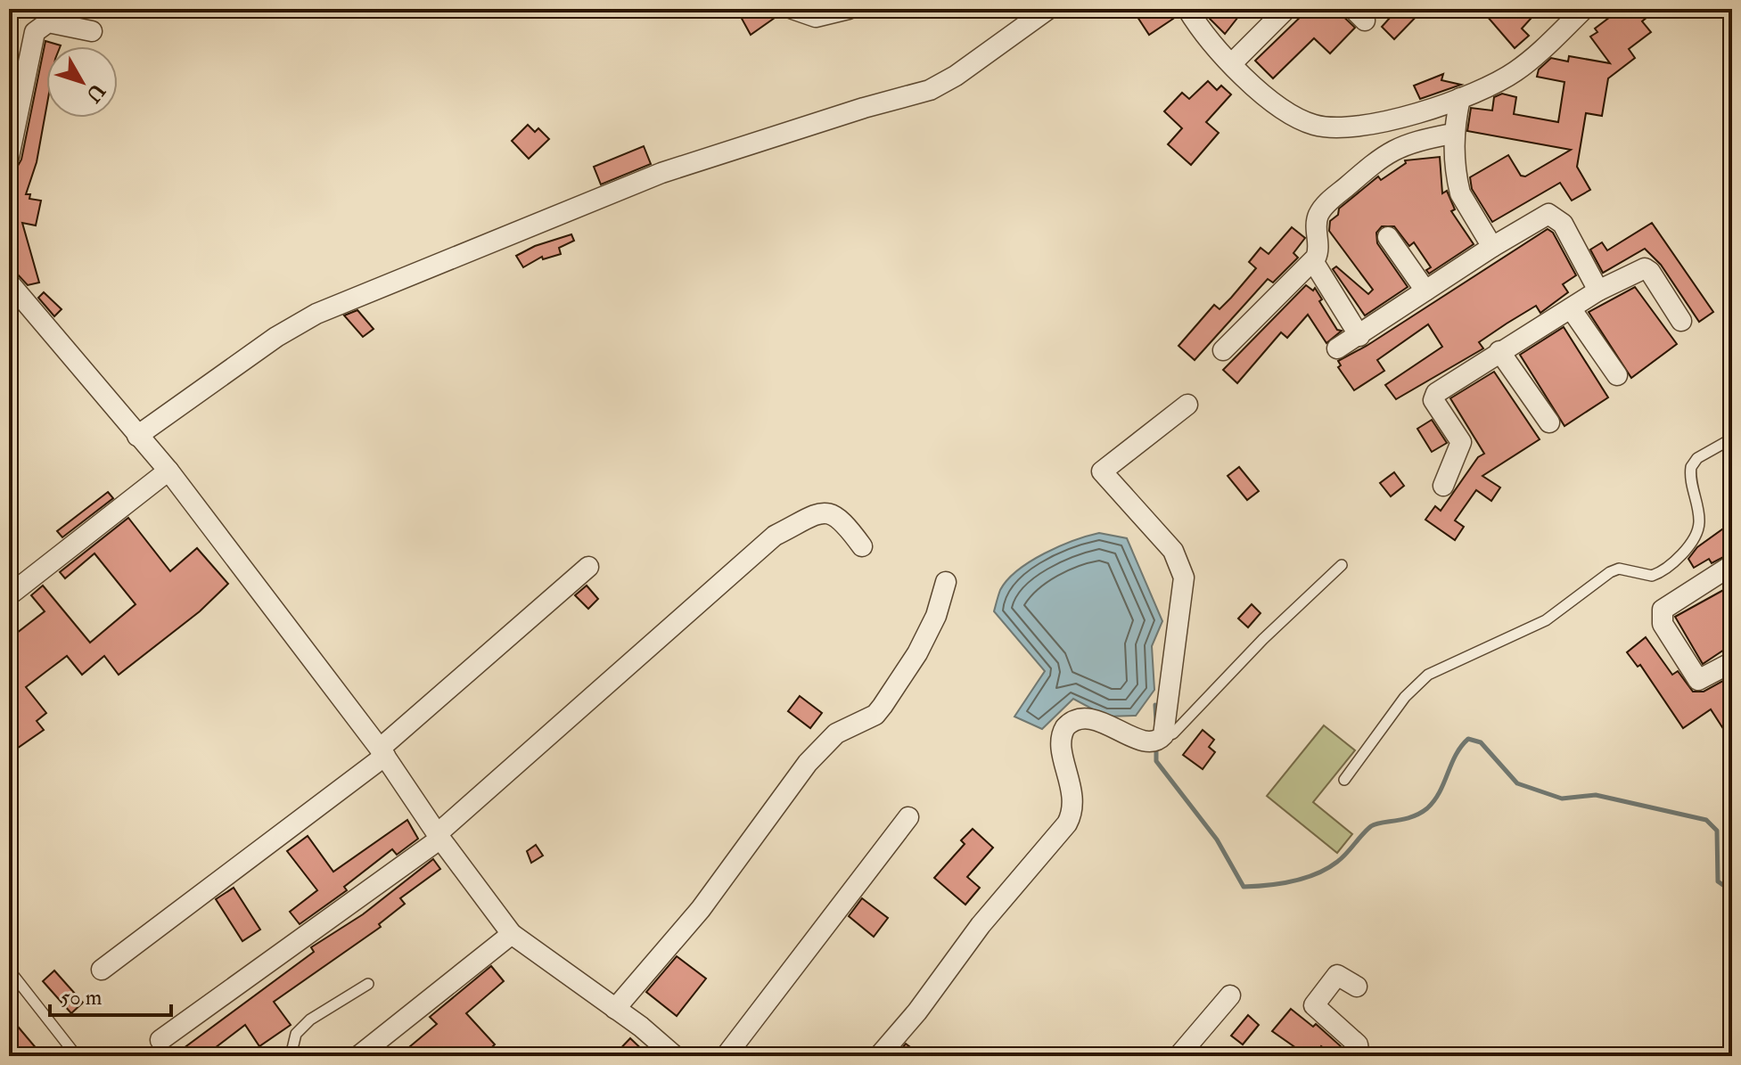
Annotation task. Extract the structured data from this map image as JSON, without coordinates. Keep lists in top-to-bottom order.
{
  "scale_bar": "50 m",
  "north": "bottom right"
}
